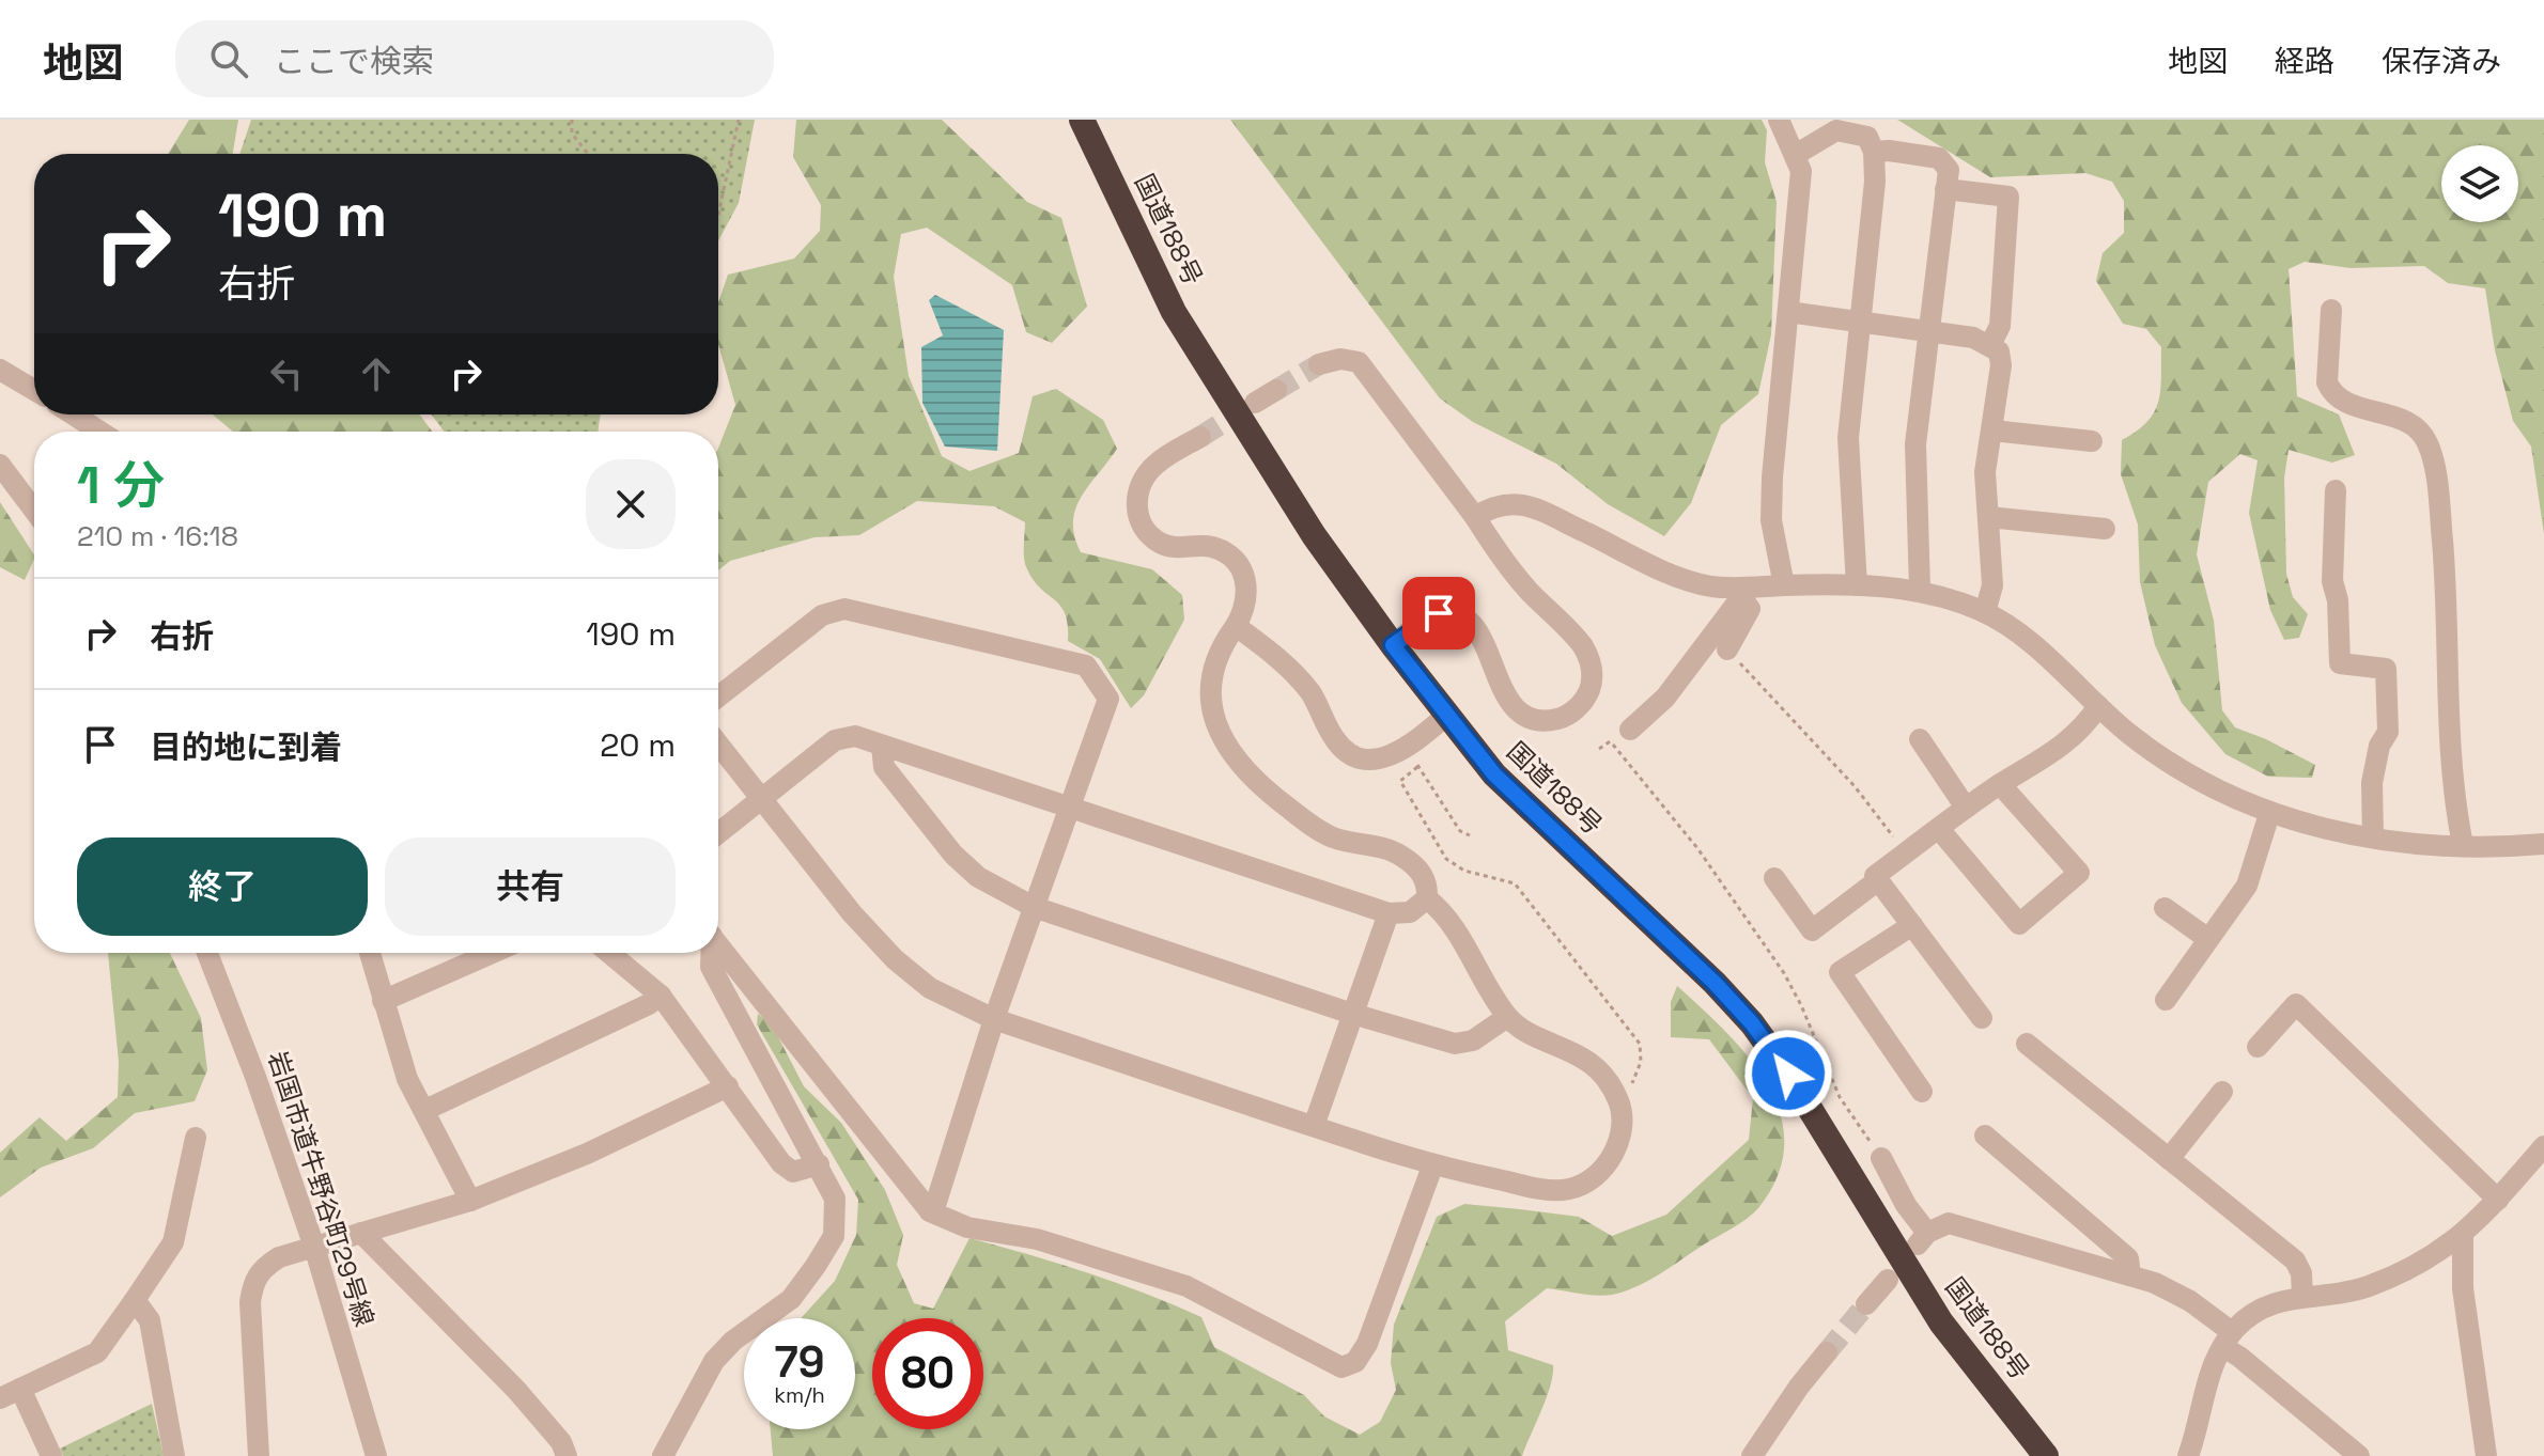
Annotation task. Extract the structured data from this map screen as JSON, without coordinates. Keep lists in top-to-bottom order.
{
  "streets": {
    "highway": ["国道188号"],
    "street": ["岩国市道牛野谷町29号線"]
  },
  "page": {
    "header": "地図",
    "search": "ここで検索",
    "nav": ["地図", "経路", "保存済み"],
    "turn": ["190 m", "右折"],
    "heading": ["1 分", "210 m · 16:18"],
    "list": [
      {
        "name": "右折",
        "value": "190 m"
      },
      {
        "name": "目的地に到着",
        "value": "20 m"
      }
    ],
    "buttons": ["終了", "共有"],
    "speed": "79 km/h",
    "limit": "80"
  }
}
